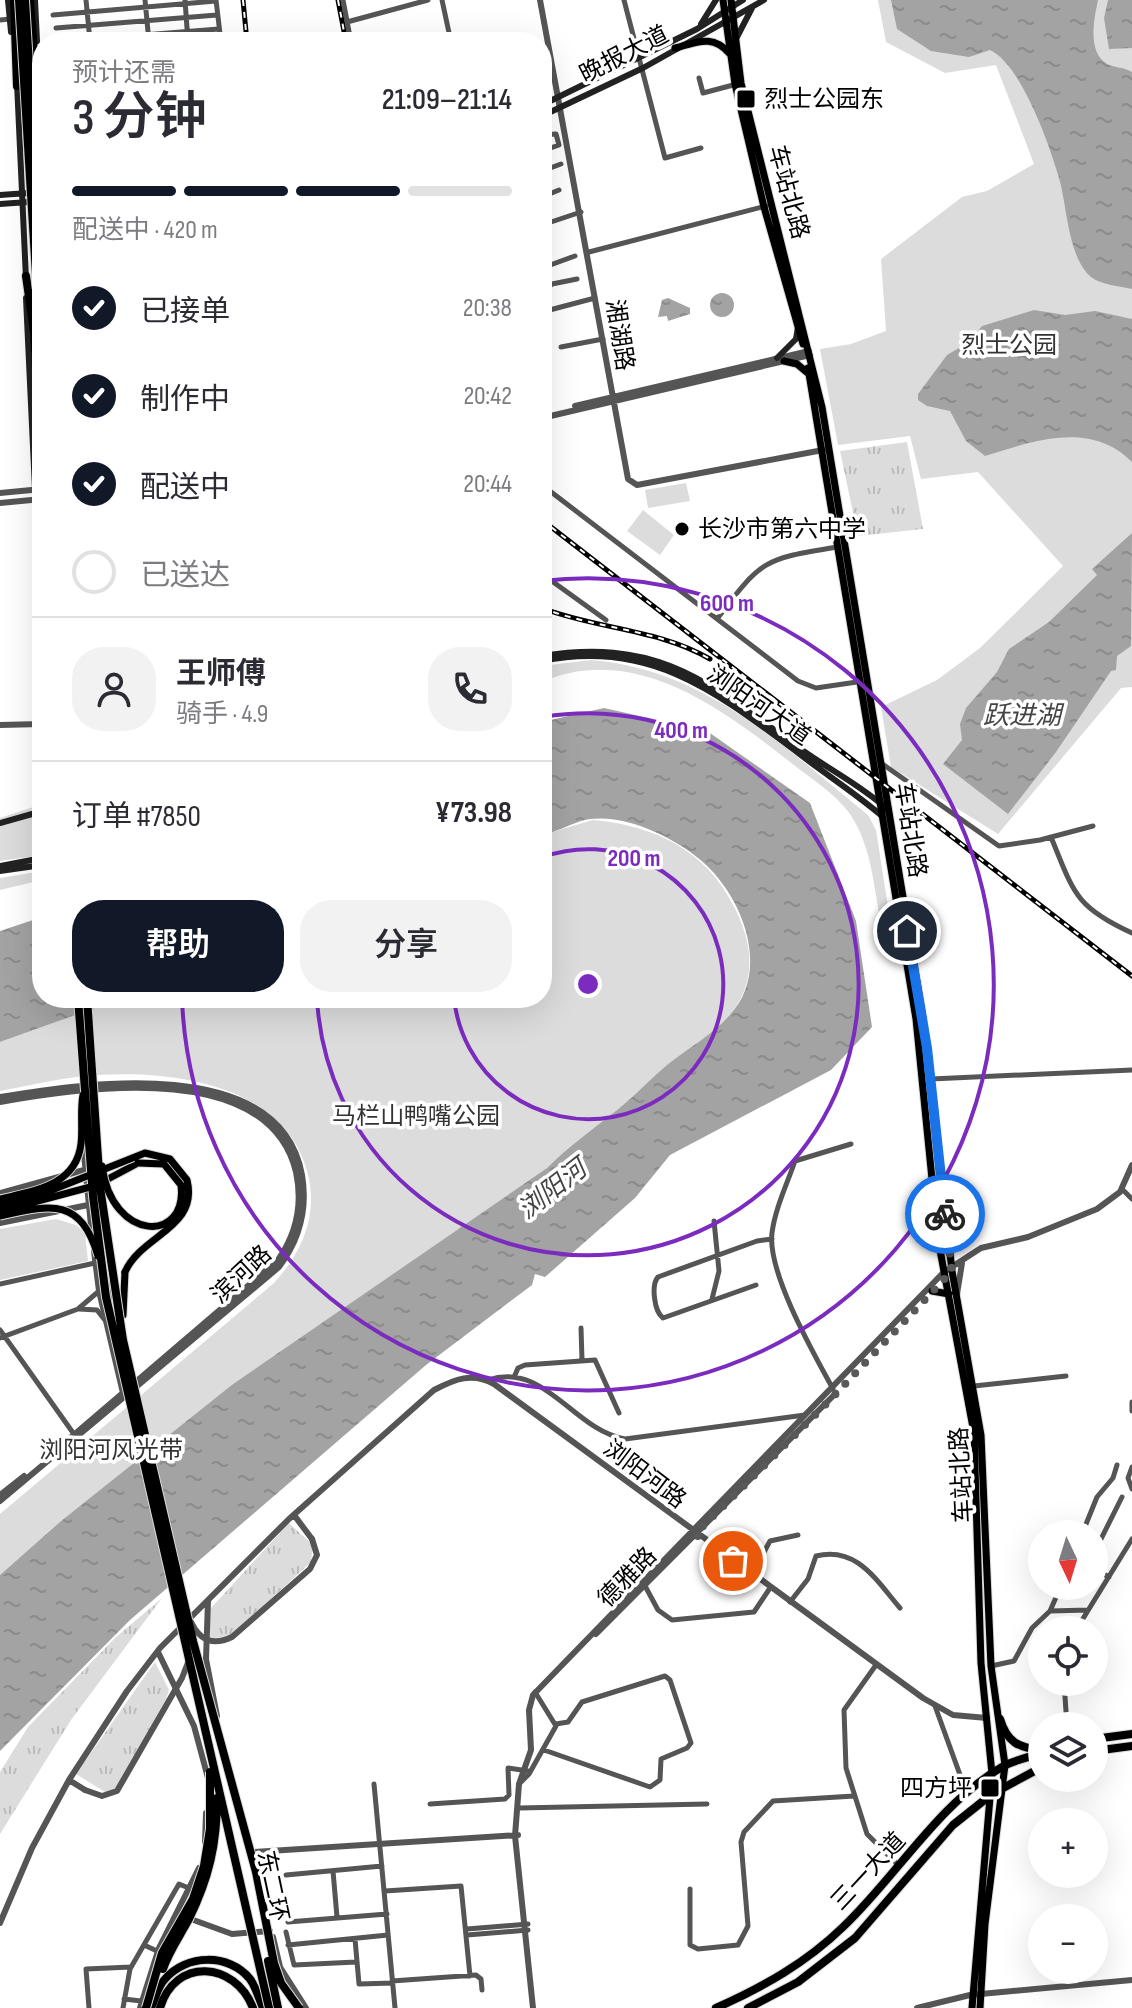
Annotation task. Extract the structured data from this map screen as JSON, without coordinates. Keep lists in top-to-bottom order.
{
  "streets": {
    "highway": ["三一大道", "东二环"],
    "main road": ["晚报大道", "车站北路", "浏阳河大道"],
    "street": ["湘湖路", "滨河路", "浏阳河路"]
  },
  "crossings": [
    ["晚报大道", "车站北路"],
    ["晚报大道", "湘湖路"],
    ["车站北路", "湘湖路"],
    ["车站北路", "浏阳河大道"],
    ["车站北路", "浏阳河路"],
    ["车站北路", "三一大道"]
  ],
  "water": ["跃进湖", "浏阳河"],
  "parks": ["烈士公园", "马栏山鸭嘴公园", "浏阳河风光带"],
  "places": {
    "transit": ["烈士公园东", "四方坪"],
    "other": ["长沙市第六中学"]
  },
  "north": "bottom",
  "page": {
    "heading": ["3 分钟", "预计还需", "21:09–21:14"],
    "panel": [
      "王师傅",
      "骑手 · 4.9",
      "订单 #7850",
      "¥73.98"
    ],
    "bar": "配送中 · 420 m",
    "list": [
      ["已接单", "20:38"],
      ["制作中", "20:42"],
      ["配送中", "20:44"],
      "已送达"
    ],
    "buttons": ["帮助", "分享"],
    "map_buttons": ["+", "−"]
  },
  "rings": ["600 m", "400 m", "200 m"]
}
